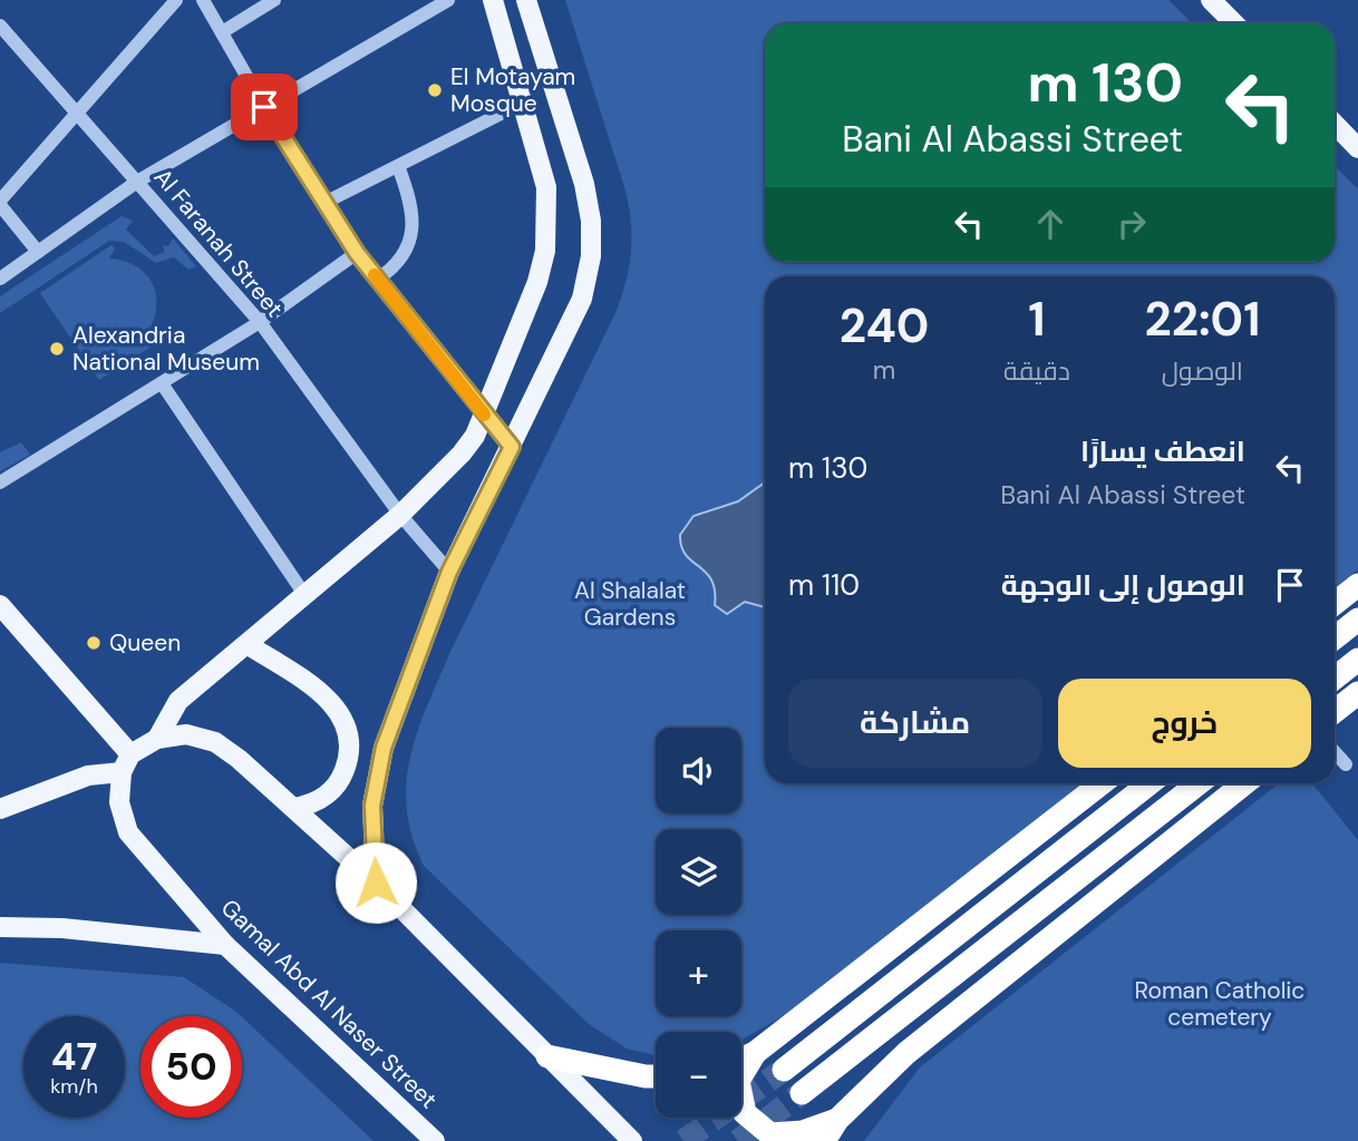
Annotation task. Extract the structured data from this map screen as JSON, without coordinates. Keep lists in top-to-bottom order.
{
  "streets": {
    "main road": ["Gamal Abd Al Naser Street"],
    "street": ["Al Faranah Street"]
  },
  "parks": ["Al Shalalat Gardens", "Roman Catholic cemetery"],
  "places": ["El Motayam Mosque", "Alexandria National Museum", "Queen"],
  "page": {
    "turn": ["130 m", "Bani Al Abassi Street"],
    "eta": [
      "22:01",
      "الوصول",
      "1",
      "دقيقة",
      "240",
      "m"
    ],
    "list": [
      {
        "name": "انعطف يسارًا",
        "note": "Bani Al Abassi Street",
        "value": "130 m"
      },
      {
        "name": "الوصول إلى الوجهة",
        "value": "110 m"
      }
    ],
    "buttons": ["خروج", "مشاركة"],
    "map_buttons": ["+", "−"],
    "speed": "47 km/h",
    "limit": "50"
  }
}
